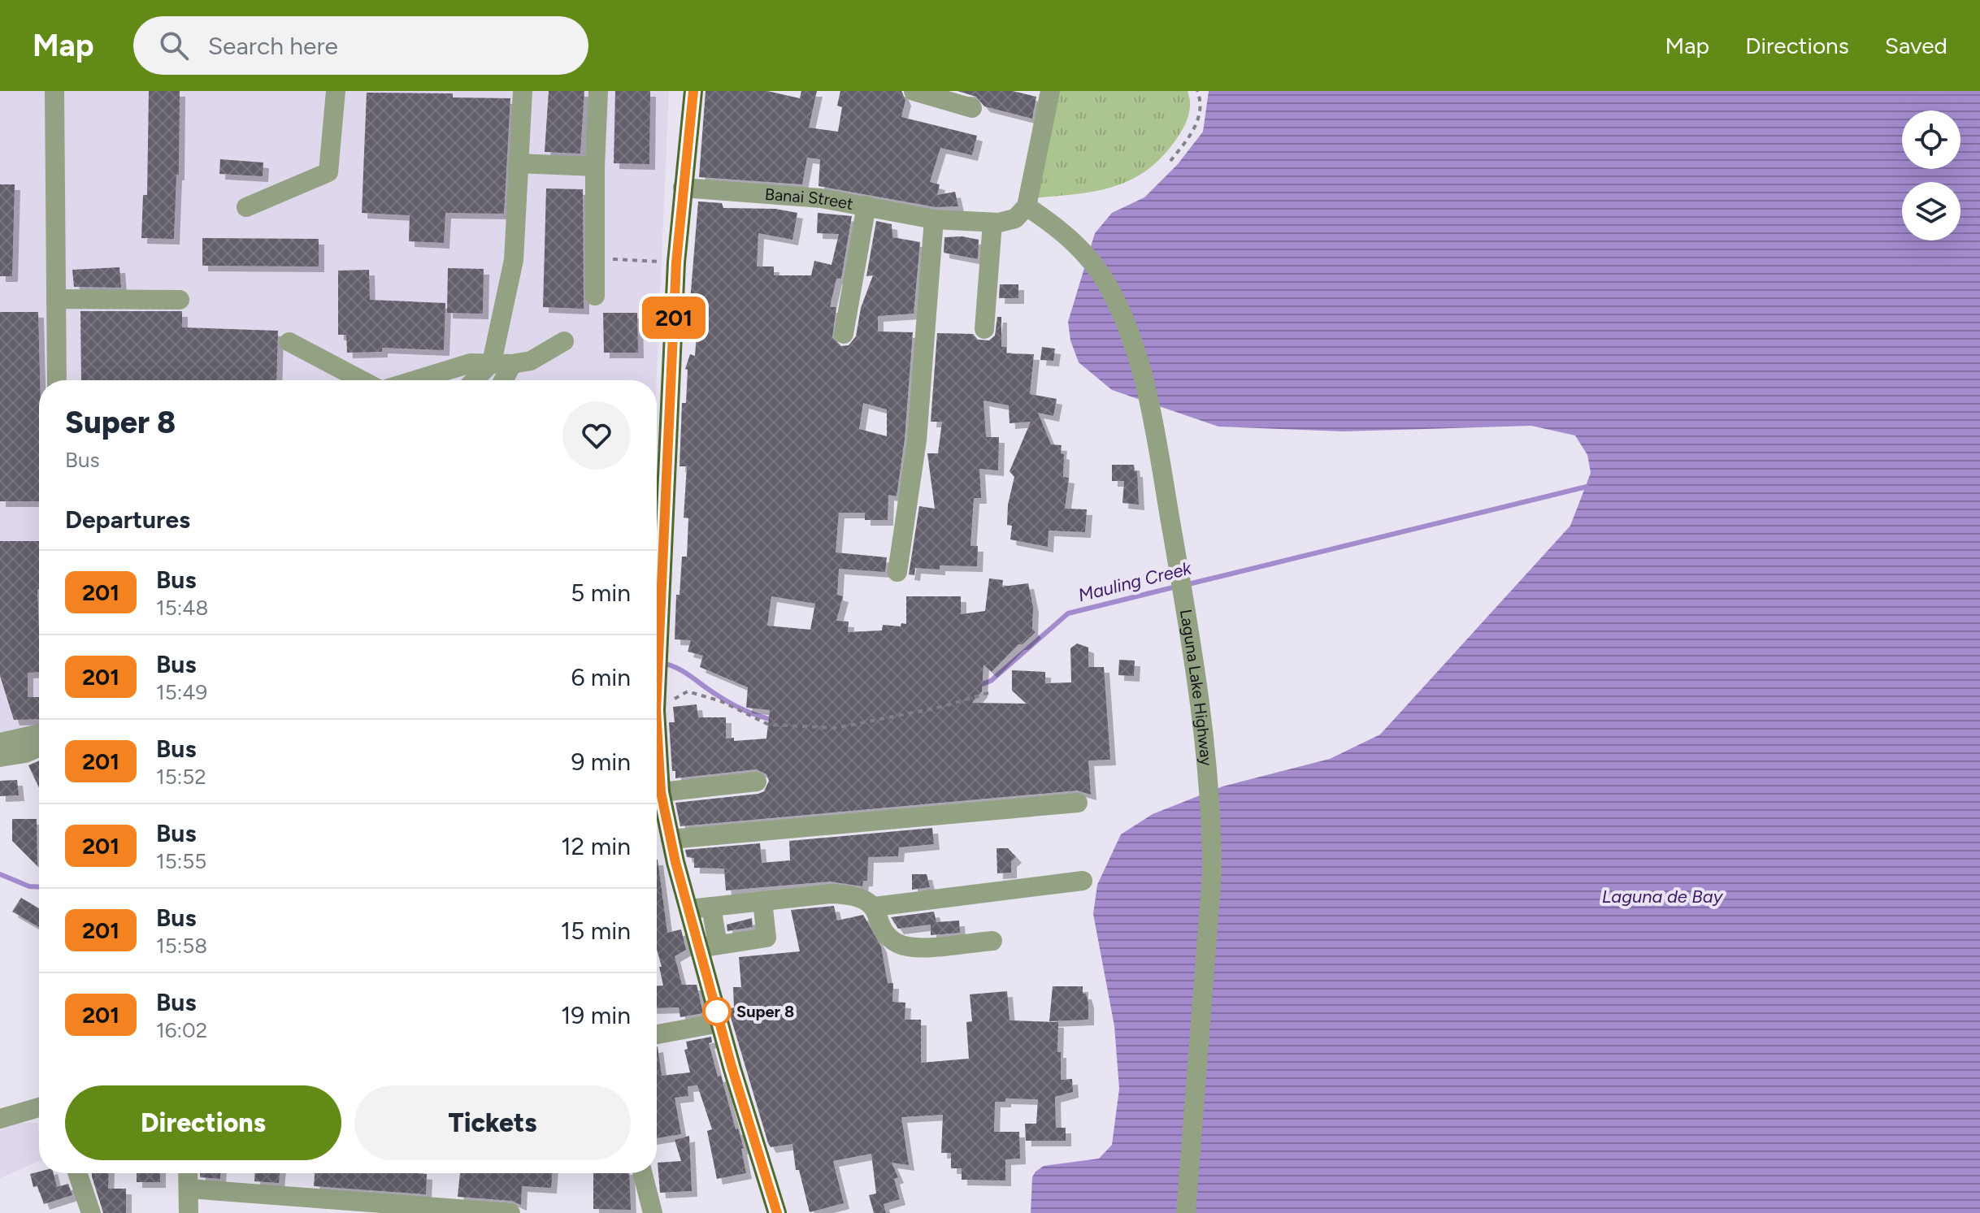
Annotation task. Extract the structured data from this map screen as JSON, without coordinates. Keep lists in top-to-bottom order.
{
  "streets": {
    "street": ["Banai Street", "Laguna Lake Highway"]
  },
  "water": ["Mauling Creek", "Laguna de Bay"],
  "places": ["Super 8"],
  "lines": ["bus line 201"],
  "page": {
    "header": "Map",
    "search": "Search here",
    "nav": ["Map", "Directions", "Saved"],
    "on_map": "201",
    "heading": [
      ["Super 8", "Bus"],
      "Departures"
    ],
    "list": [
      {
        "mark": "201",
        "name": "Bus",
        "note": "15:48",
        "value": "5 min"
      },
      {
        "mark": "201",
        "name": "Bus",
        "note": "15:49",
        "value": "6 min"
      },
      {
        "mark": "201",
        "name": "Bus",
        "note": "15:52",
        "value": "9 min"
      },
      {
        "mark": "201",
        "name": "Bus",
        "note": "15:55",
        "value": "12 min"
      },
      {
        "mark": "201",
        "name": "Bus",
        "note": "15:58",
        "value": "15 min"
      },
      {
        "mark": "201",
        "name": "Bus",
        "note": "16:02",
        "value": "19 min"
      }
    ],
    "buttons": ["Directions", "Tickets"]
  }
}
